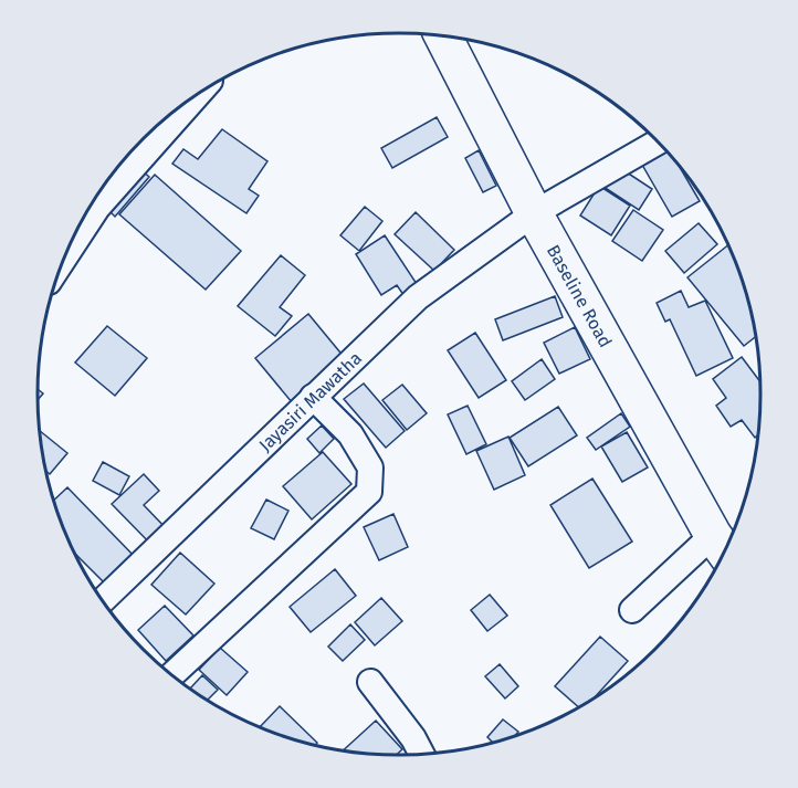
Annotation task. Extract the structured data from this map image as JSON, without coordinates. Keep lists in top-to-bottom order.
{
  "streets": {
    "main road": ["Baseline Road"],
    "street": ["Jayasiri Mawatha"]
  },
  "crossings": [
    ["Baseline Road", "Jayasiri Mawatha"]
  ]
}
